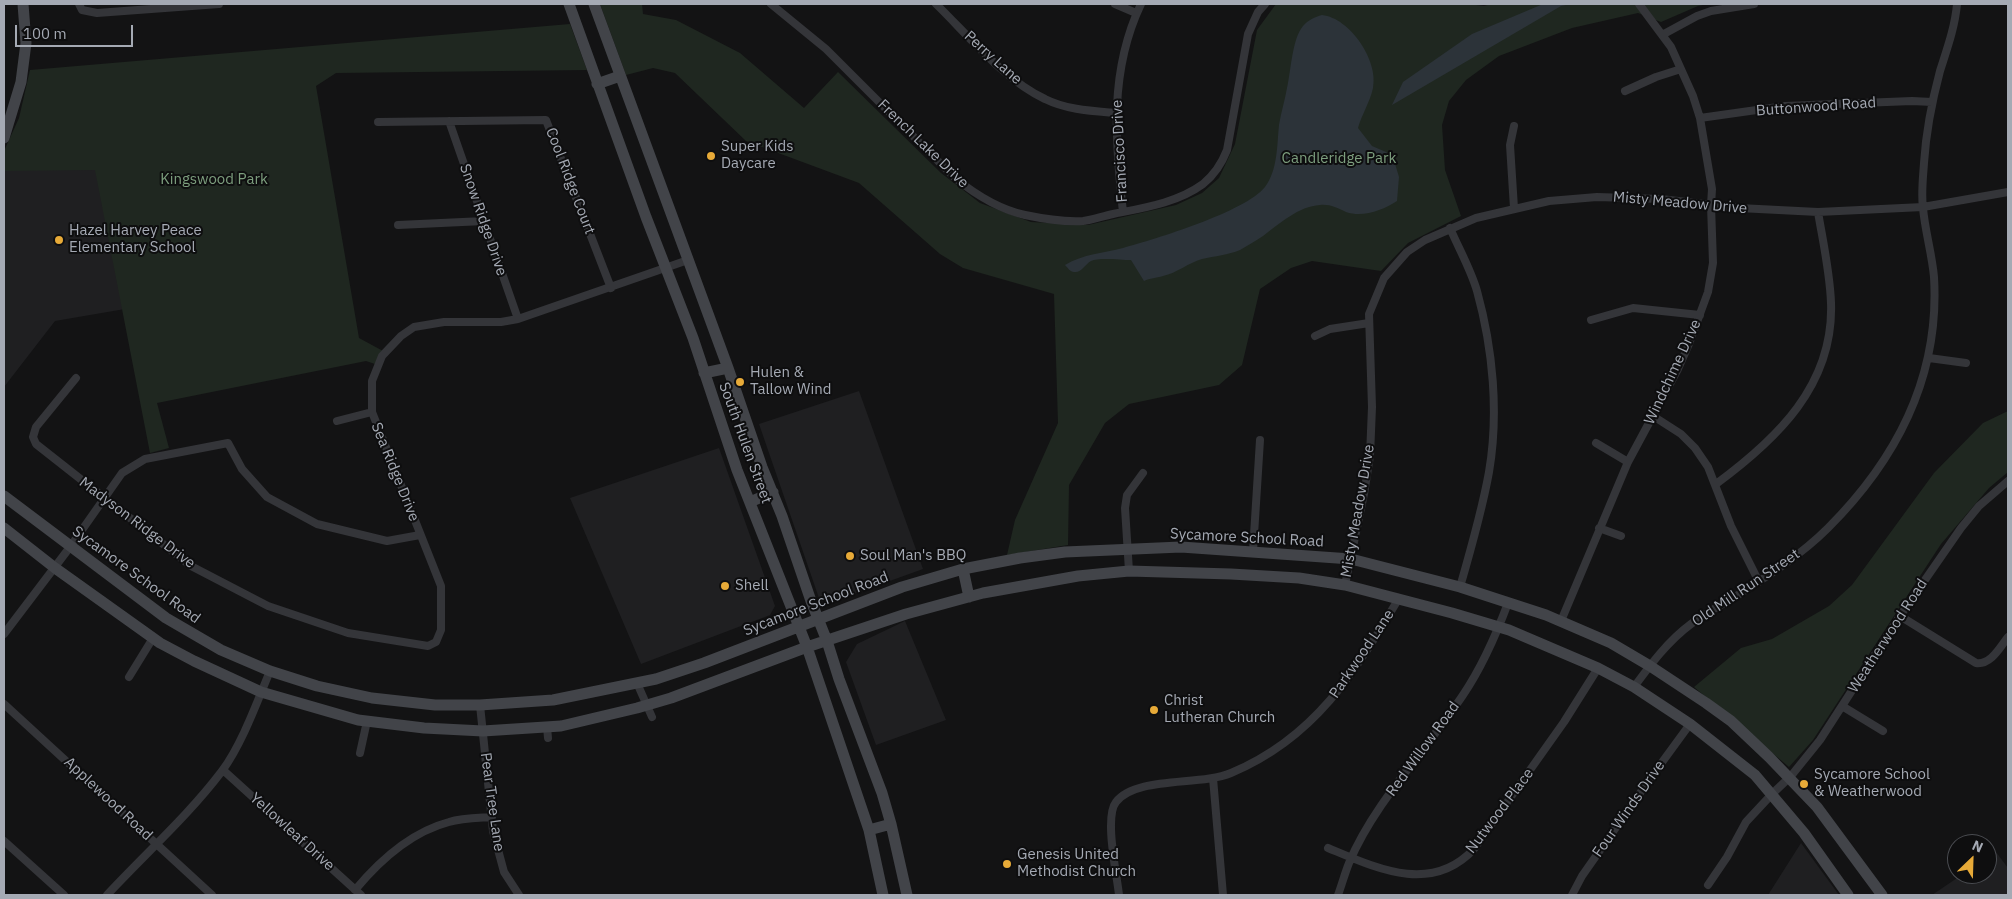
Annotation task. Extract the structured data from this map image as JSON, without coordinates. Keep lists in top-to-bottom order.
{
  "streets": {
    "main road": ["South Hulen Street", "Sycamore School Road"],
    "street": [
      "Perry Lane",
      "Buttonwood Road",
      "French Lake Drive",
      "Francisco Drive",
      "Cool Ridge Court",
      "Misty Meadow Drive",
      "Snow Ridge Drive",
      "Windchime Drive",
      "Sea Ridge Drive",
      "Madyson Ridge Drive",
      "Old Mill Run Street",
      "Weatherwood Road",
      "Parkwood Lane",
      "Red Willow Road",
      "Applewood Road",
      "Pear Tree Lane",
      "Four Winds Drive",
      "Nutwood Place",
      "Yellowleaf Drive"
    ]
  },
  "crossings": [
    ["Perry Lane", "Francisco Drive"],
    ["Buttonwood Road", "Windchime Drive"],
    ["Buttonwood Road", "Old Mill Run Street"],
    ["French Lake Drive", "Francisco Drive"],
    ["Cool Ridge Court", "Snow Ridge Drive"],
    ["Cool Ridge Court", "Sea Ridge Drive"],
    ["Misty Meadow Drive", "Windchime Drive"],
    ["Misty Meadow Drive", "Sycamore School Road"],
    ["Misty Meadow Drive", "Old Mill Run Street"],
    ["Snow Ridge Drive", "Sea Ridge Drive"],
    ["Windchime Drive", "Sycamore School Road"],
    ["South Hulen Street", "Sea Ridge Drive"],
    ["South Hulen Street", "Sycamore School Road"],
    ["Sea Ridge Drive", "Madyson Ridge Drive"],
    ["Sycamore School Road", "Old Mill Run Street"],
    ["Sycamore School Road", "Weatherwood Road"],
    ["Sycamore School Road", "Red Willow Road"],
    ["Sycamore School Road", "Pear Tree Lane"],
    ["Red Willow Road", "Nutwood Place"]
  ],
  "parks": ["Candleridge Park", "Kingswood Park"],
  "places": [
    "Super Kids Daycare",
    "Hazel Harvey Peace Elementary School",
    "Hulen & Tallow Wind",
    "Soul Man's BBQ",
    "Shell",
    "Christ Lutheran Church",
    "Sycamore School & Weatherwood",
    "Genesis United Methodist Church"
  ],
  "scale_bar": "100 m",
  "north": "top right"
}
